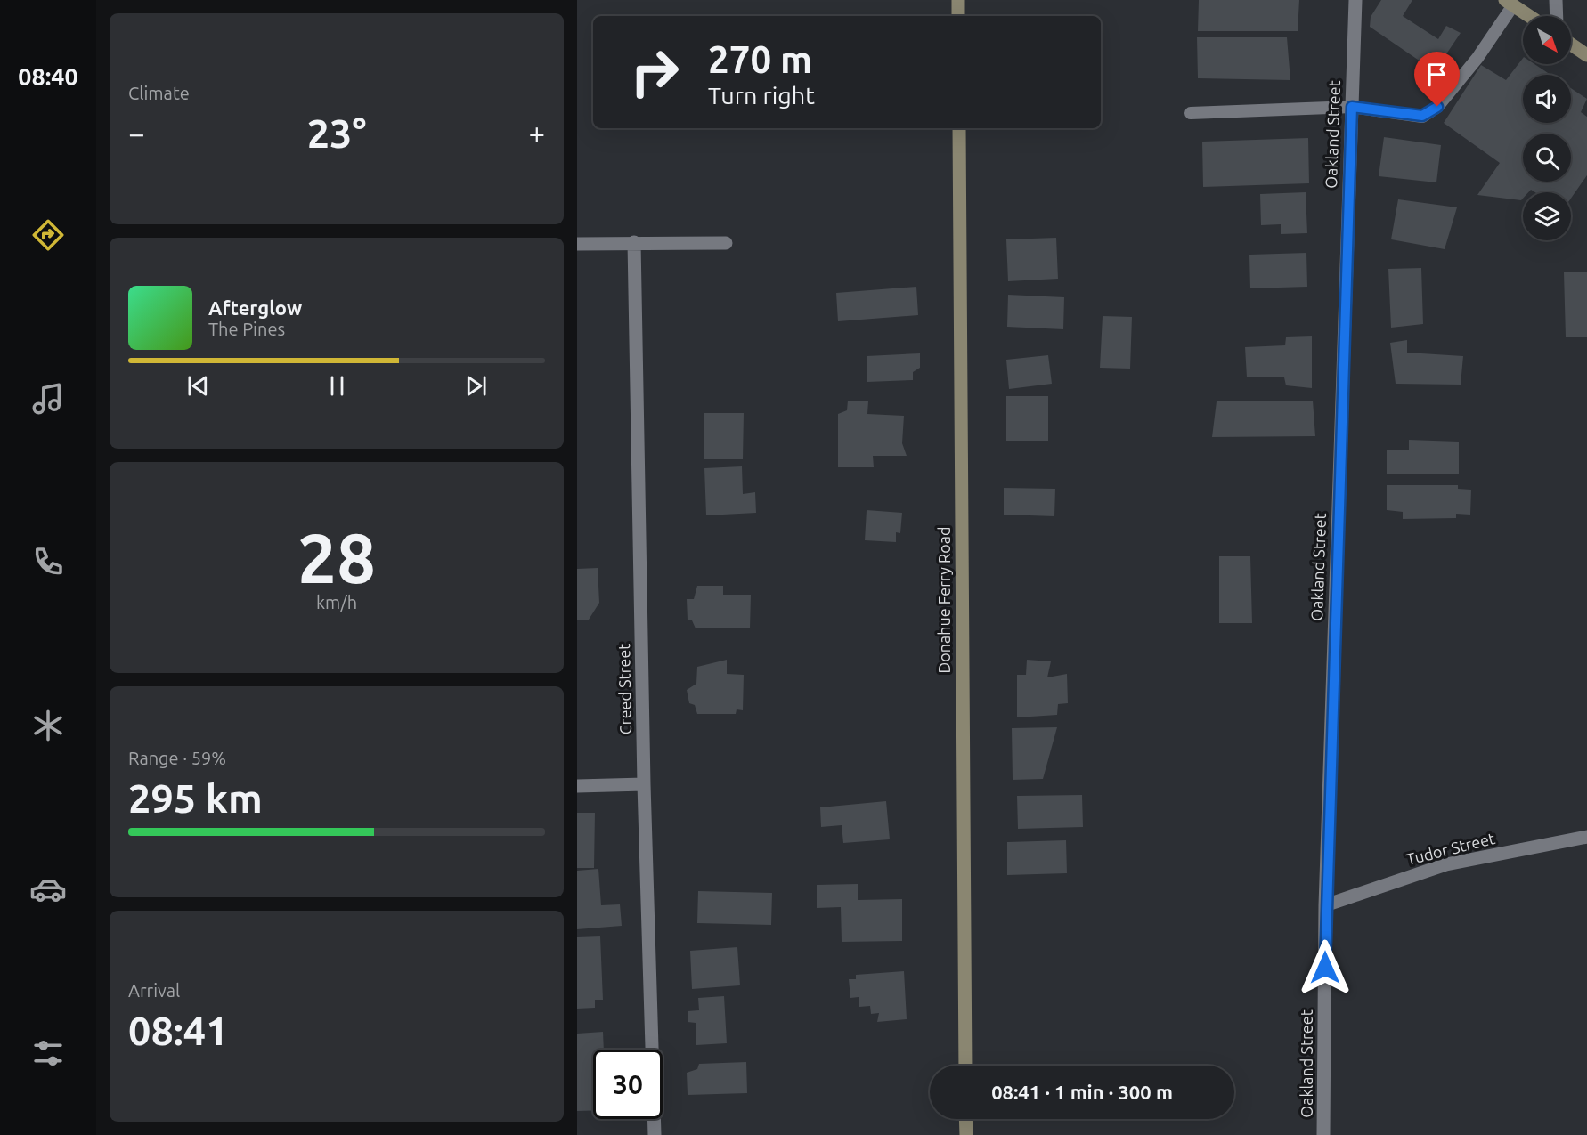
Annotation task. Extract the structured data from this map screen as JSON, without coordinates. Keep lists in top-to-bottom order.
{
  "streets": {
    "main road": ["Donahue Ferry Road"],
    "street": ["Oakland Street", "Creed Street", "Tudor Street"]
  },
  "crossings": [
    ["Oakland Street", "Tudor Street"]
  ],
  "north": "bottom right",
  "page": {
    "tabs": "08:40",
    "tile": [
      "Climate",
      ["28", "km/h"],
      ["Range · 59%", "295 km"],
      ["Arrival", "08:41"]
    ],
    "turn": ["270 m", "Turn right"],
    "heat": ["−", "23°", "+"],
    "song": ["Afterglow", "The Pines"],
    "limit": "30",
    "trip": "08:41 · 1 min · 300 m"
  }
}
